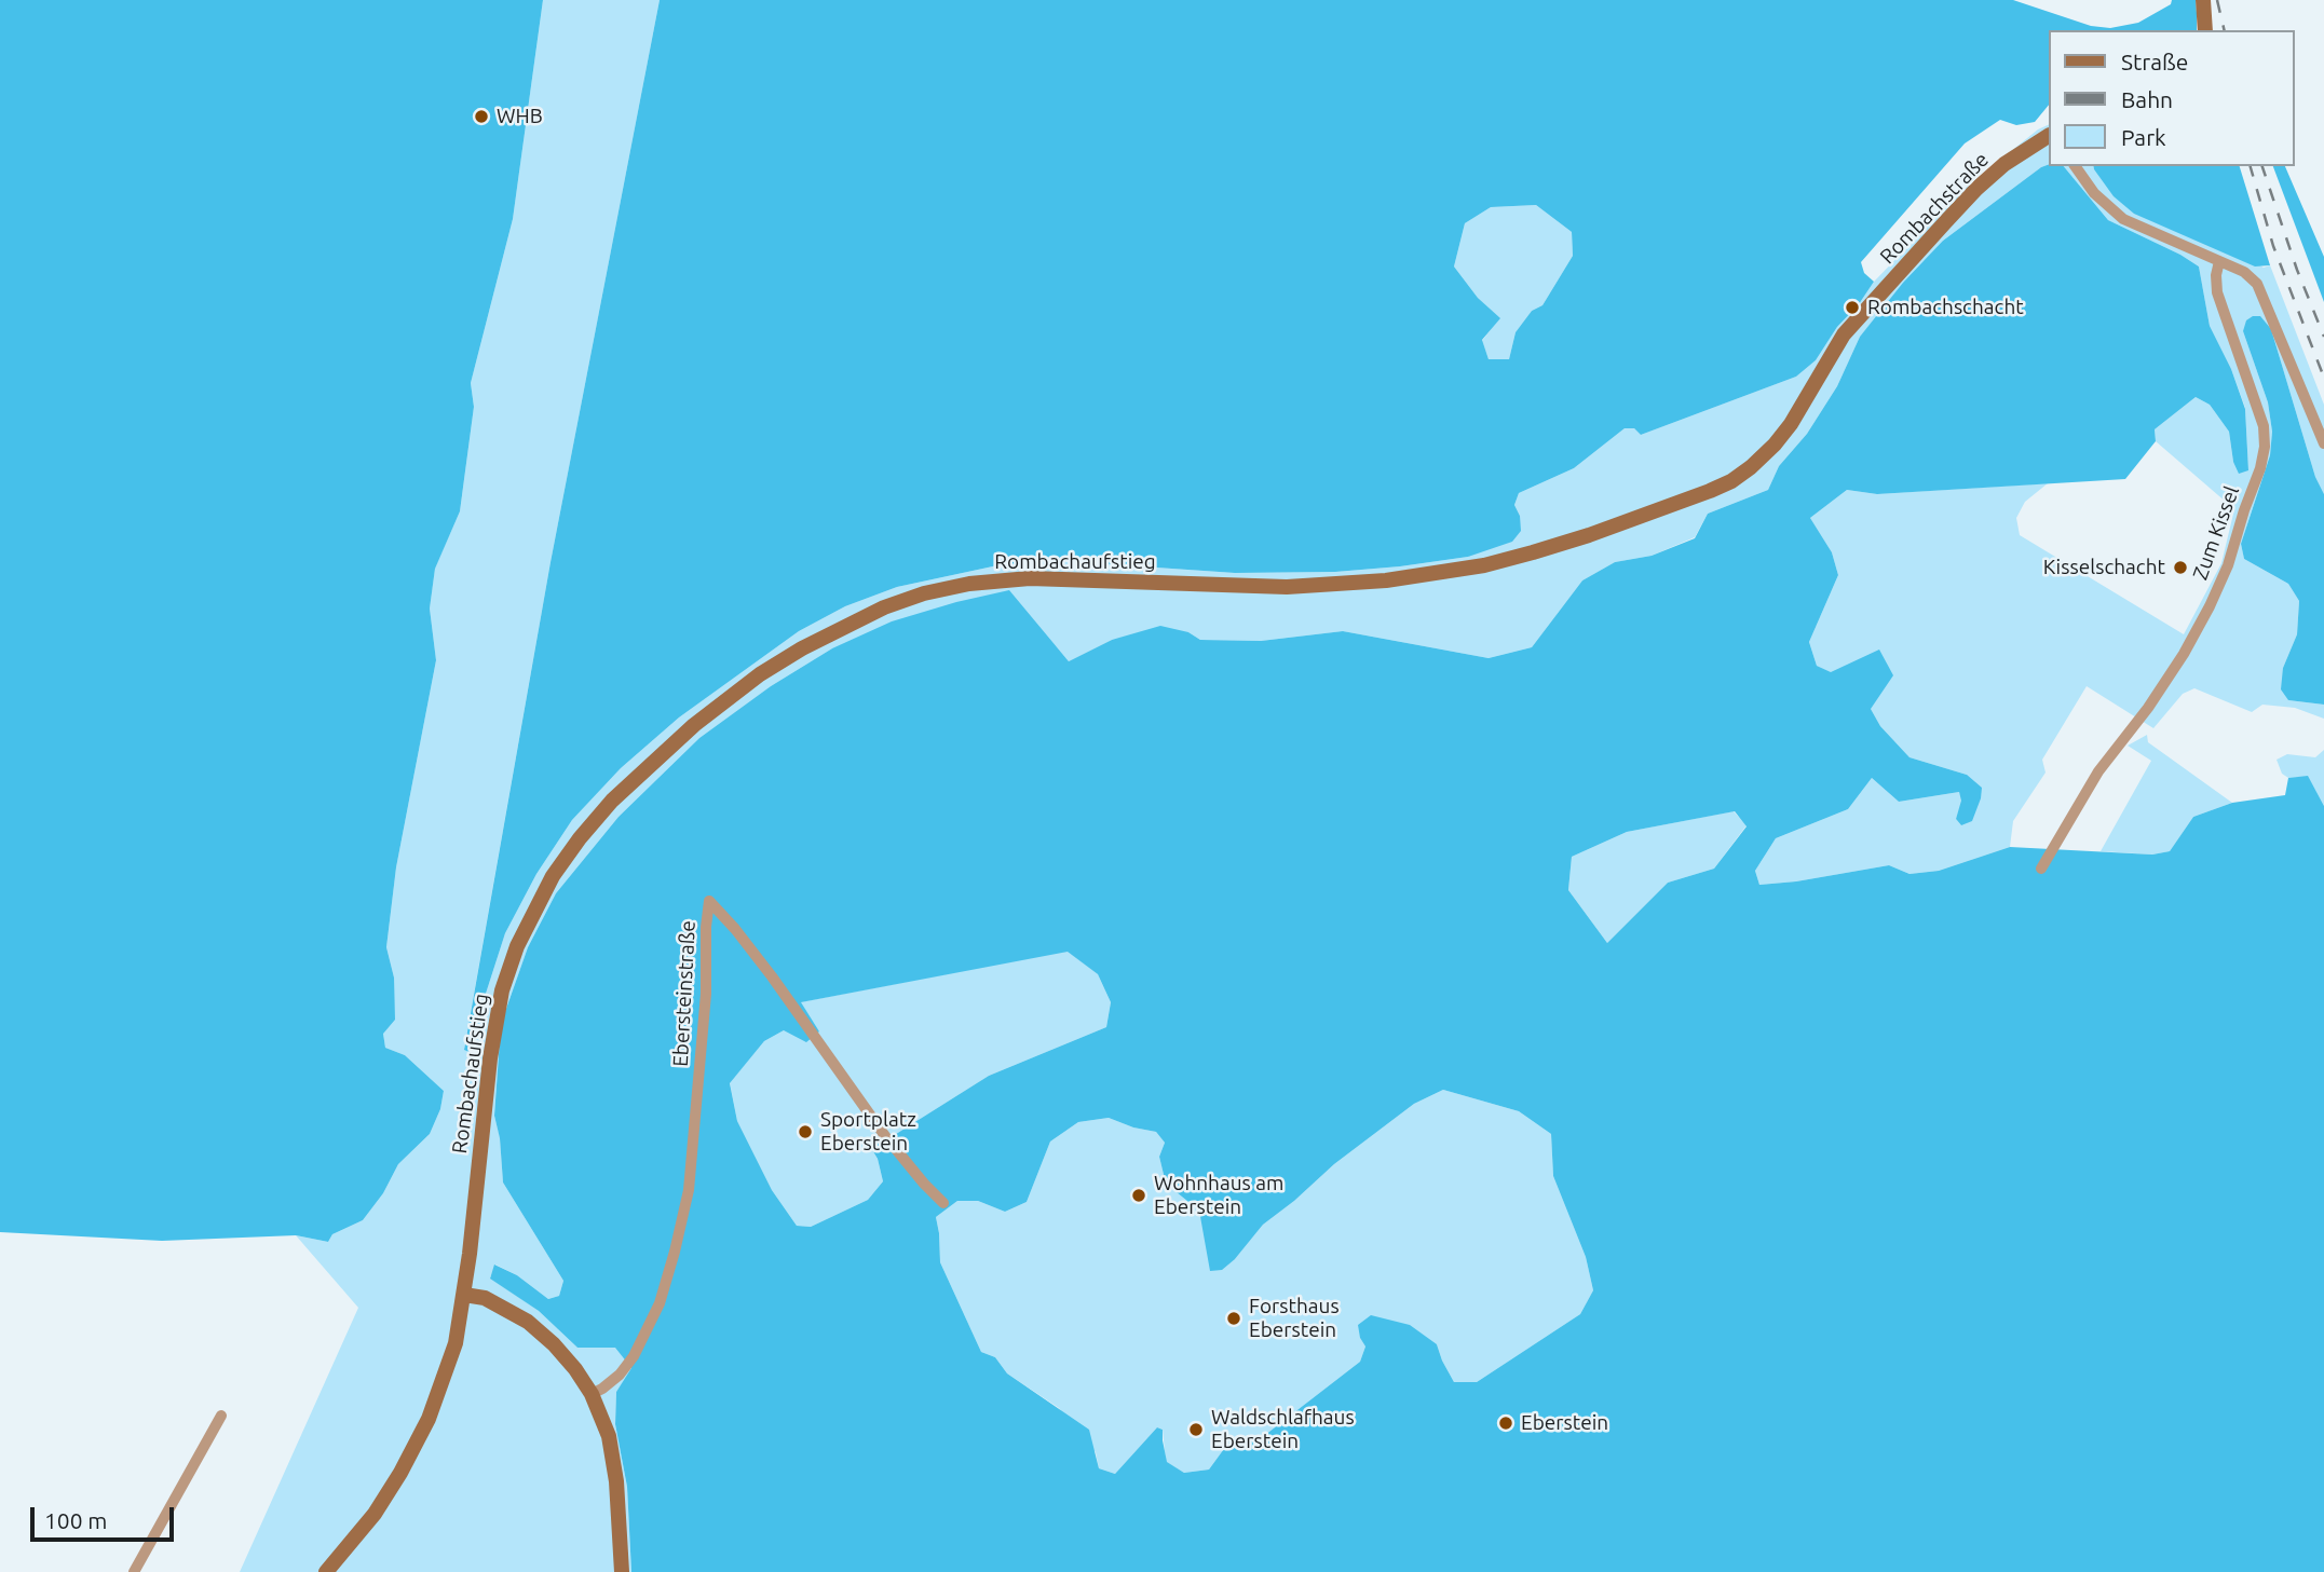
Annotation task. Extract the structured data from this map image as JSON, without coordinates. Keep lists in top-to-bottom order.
{
  "streets": {
    "main road": ["Rombachstraße", "Rombachaufstieg"],
    "street": ["Zum Kissel", "Ebersteinstraße"]
  },
  "crossings": [
    ["Rombachstraße", "Rombachaufstieg"]
  ],
  "places": [
    "WHB",
    "Rombachschacht",
    "Kisselschacht",
    "Sportplatz Eberstein",
    "Wohnhaus am Eberstein",
    "Forsthaus Eberstein",
    "Eberstein",
    "Waldschlafhaus Eberstein"
  ],
  "legend": ["Straße", "Bahn", "Park"],
  "scale_bar": "100 m"
}
